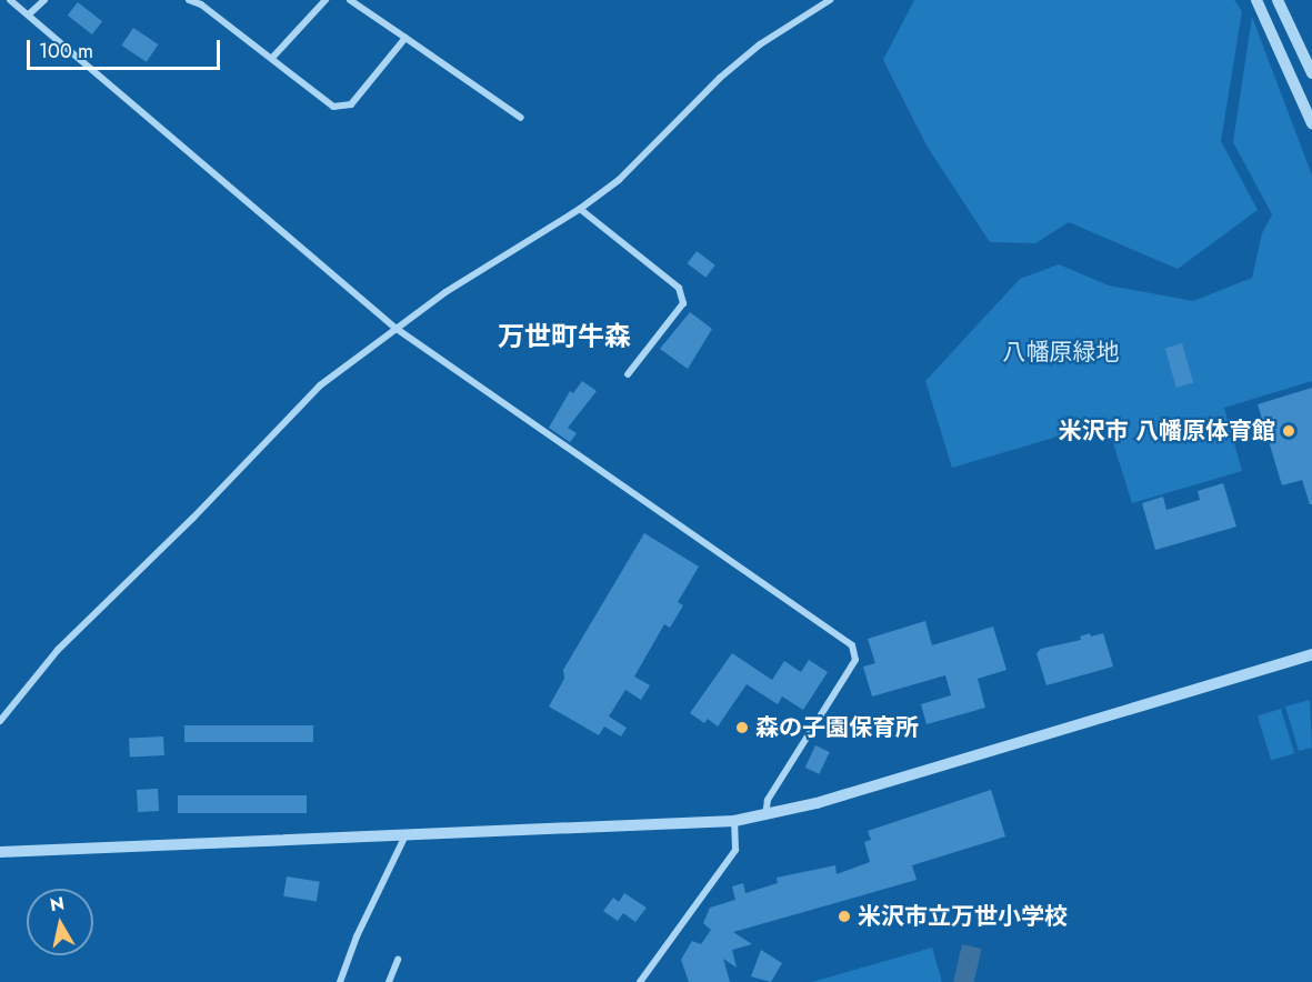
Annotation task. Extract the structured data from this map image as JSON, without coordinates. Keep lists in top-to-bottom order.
{
  "districts": ["万世町牛森"],
  "parks": ["八幡原緑地"],
  "places": ["米沢市 八幡原体育館", "森の子園保育所", "米沢市立万世小学校"],
  "scale_bar": "100 m",
  "north": "top"
}
